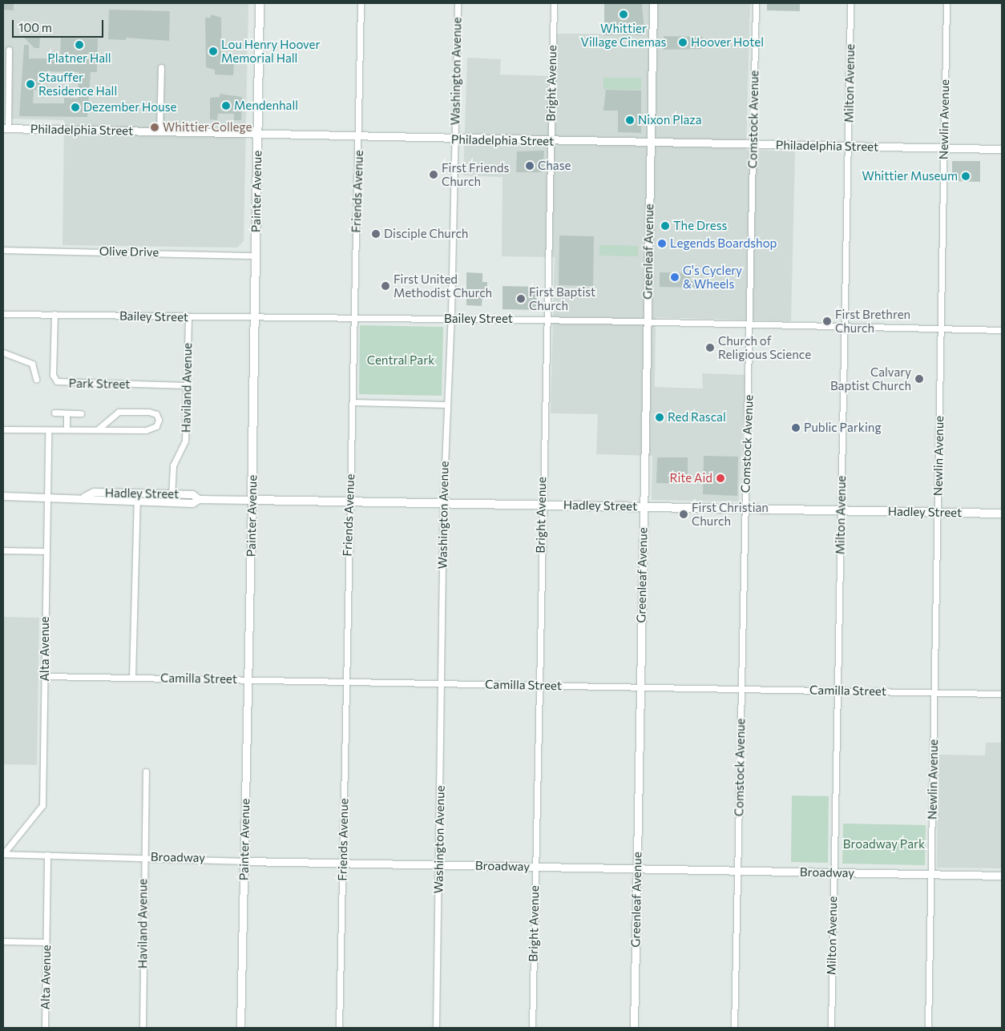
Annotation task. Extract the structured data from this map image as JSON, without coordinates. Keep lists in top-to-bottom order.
{
  "streets": {
    "main road": ["Painter Avenue", "Hadley Street"],
    "street": [
      "Washington Avenue",
      "Bright Avenue",
      "Milton Avenue",
      "Comstock Avenue",
      "Newlin Avenue",
      "Philadelphia Street",
      "Friends Avenue",
      "Olive Drive",
      "Greenleaf Avenue",
      "Bailey Street",
      "Park Street",
      "Haviland Avenue",
      "Alta Avenue",
      "Camilla Street",
      "Broadway"
    ]
  },
  "crossings": [
    ["Washington Avenue", "Philadelphia Street"],
    ["Washington Avenue", "Bailey Street"],
    ["Washington Avenue", "Hadley Street"],
    ["Washington Avenue", "Camilla Street"],
    ["Washington Avenue", "Broadway"],
    ["Bright Avenue", "Philadelphia Street"],
    ["Bright Avenue", "Bailey Street"],
    ["Bright Avenue", "Hadley Street"],
    ["Bright Avenue", "Camilla Street"],
    ["Bright Avenue", "Broadway"],
    ["Milton Avenue", "Philadelphia Street"],
    ["Milton Avenue", "Bailey Street"],
    ["Milton Avenue", "Hadley Street"],
    ["Milton Avenue", "Camilla Street"],
    ["Milton Avenue", "Broadway"],
    ["Comstock Avenue", "Philadelphia Street"],
    ["Comstock Avenue", "Bailey Street"],
    ["Comstock Avenue", "Hadley Street"],
    ["Comstock Avenue", "Camilla Street"],
    ["Comstock Avenue", "Broadway"],
    ["Newlin Avenue", "Philadelphia Street"],
    ["Newlin Avenue", "Bailey Street"],
    ["Newlin Avenue", "Hadley Street"],
    ["Newlin Avenue", "Camilla Street"],
    ["Newlin Avenue", "Broadway"],
    ["Philadelphia Street", "Painter Avenue"],
    ["Philadelphia Street", "Friends Avenue"],
    ["Philadelphia Street", "Greenleaf Avenue"],
    ["Painter Avenue", "Olive Drive"],
    ["Painter Avenue", "Bailey Street"],
    ["Painter Avenue", "Hadley Street"],
    ["Painter Avenue", "Camilla Street"],
    ["Painter Avenue", "Broadway"],
    ["Friends Avenue", "Bailey Street"],
    ["Friends Avenue", "Hadley Street"],
    ["Friends Avenue", "Camilla Street"],
    ["Friends Avenue", "Broadway"],
    ["Greenleaf Avenue", "Bailey Street"],
    ["Greenleaf Avenue", "Hadley Street"],
    ["Greenleaf Avenue", "Camilla Street"],
    ["Greenleaf Avenue", "Broadway"],
    ["Bailey Street", "Park Street"],
    ["Bailey Street", "Haviland Avenue"],
    ["Park Street", "Haviland Avenue"],
    ["Haviland Avenue", "Hadley Street"],
    ["Haviland Avenue", "Broadway"],
    ["Hadley Street", "Alta Avenue"],
    ["Alta Avenue", "Camilla Street"],
    ["Alta Avenue", "Broadway"]
  ],
  "parks": ["Central Park", "Broadway Park"],
  "places": [
    "Whittier Village Cinemas",
    "Hoover Hotel",
    "Platner Hall",
    "Lou Henry Hoover Memorial Hall",
    "Stauffer Residence Hall",
    "Mendenhall",
    "Dezember House",
    "Nixon Plaza",
    "Whittier College",
    "Chase",
    "First Friends Church",
    "Whittier Museum",
    "The Dress",
    "Disciple Church",
    "Legends Boardshop",
    "G's Cyclery & Wheels",
    "First United Methodist Church",
    "First Baptist Church",
    "First Brethren Church",
    "Church of Religious Science",
    "Calvary Baptist Church",
    "Red Rascal",
    "Public Parking",
    "Rite Aid",
    "First Christian Church"
  ],
  "scale_bar": "100 m"
}
